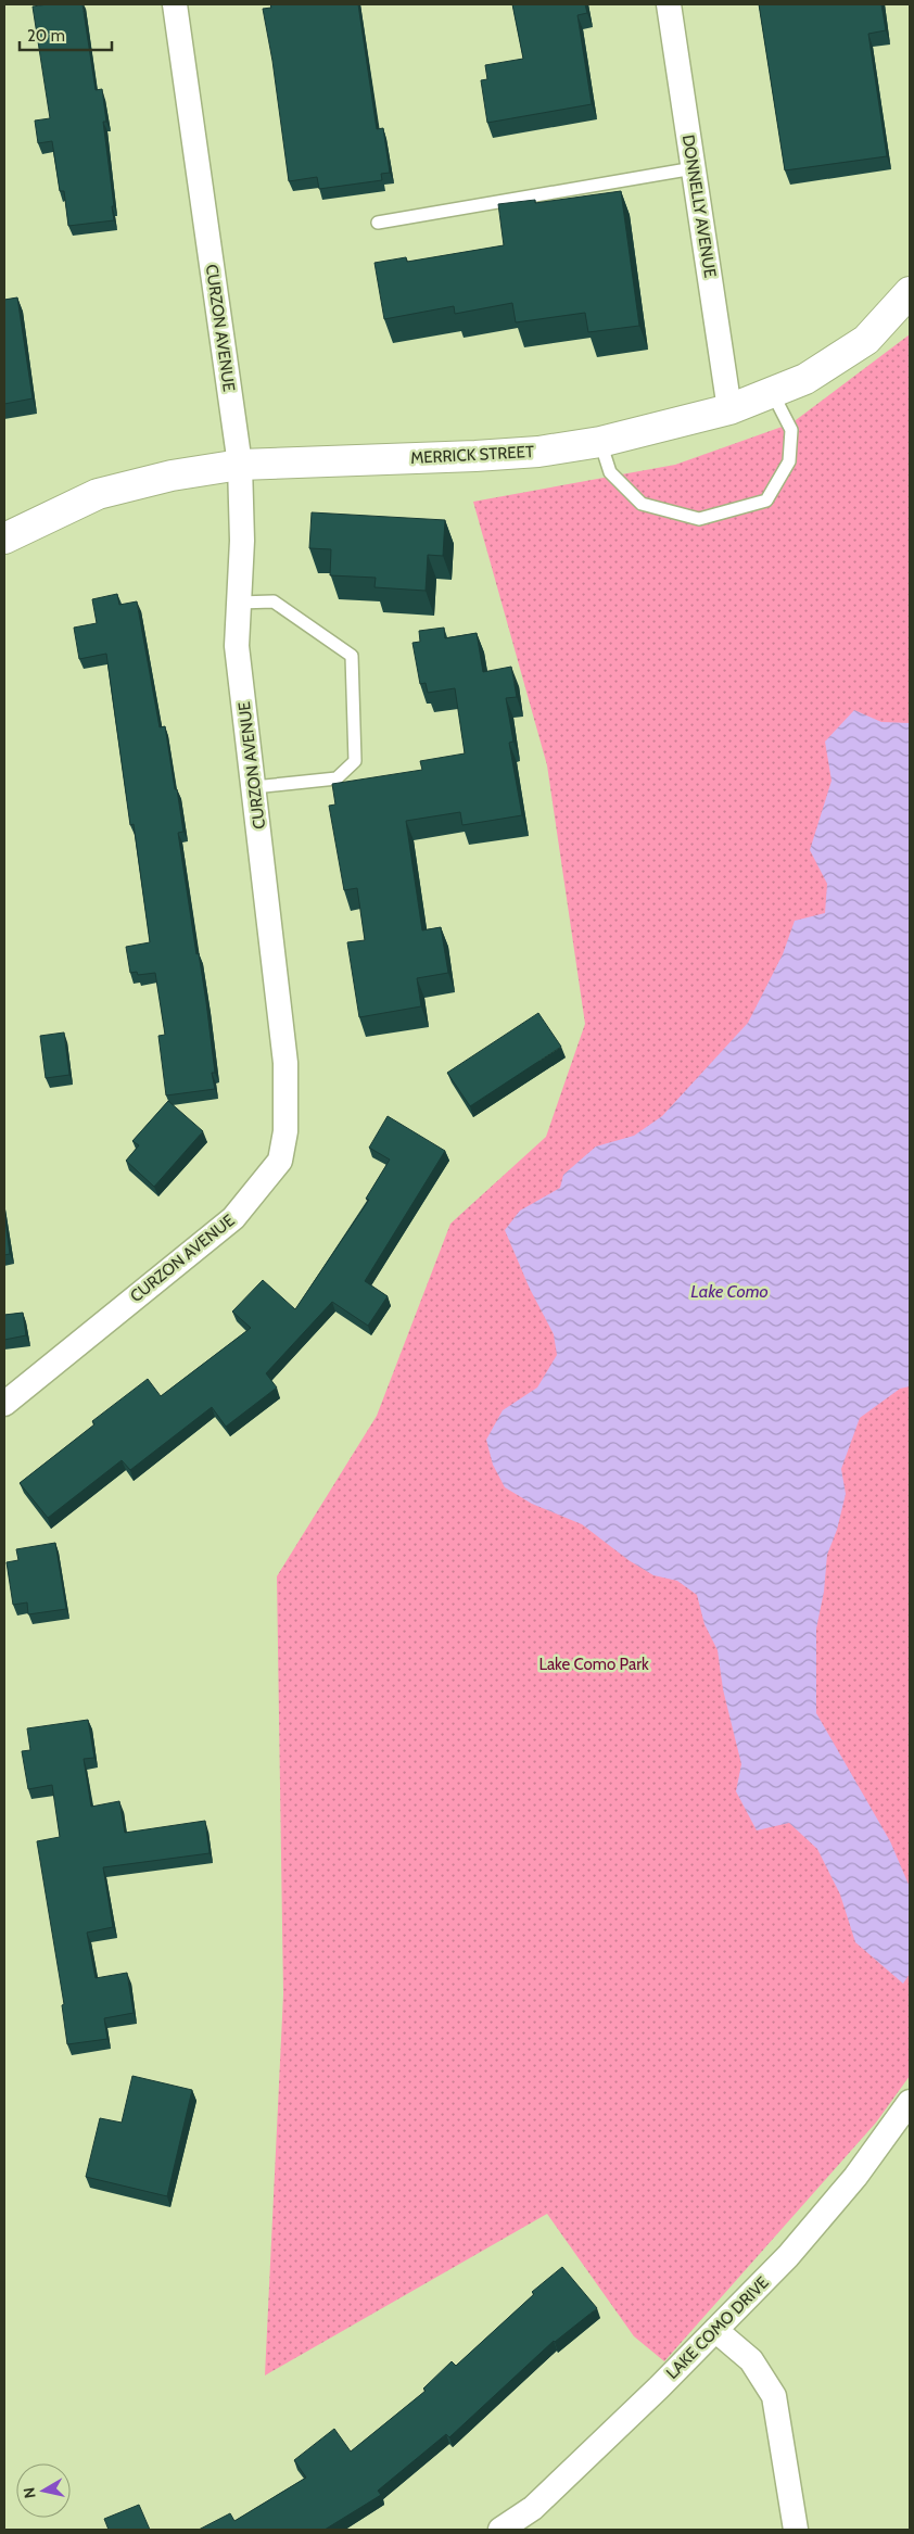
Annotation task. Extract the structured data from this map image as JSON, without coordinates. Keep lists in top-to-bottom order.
{
  "streets": {
    "street": [
      "DONNELLY AVENUE",
      "CURZON AVENUE",
      "MERRICK STREET",
      "LAKE COMO DRIVE"
    ]
  },
  "crossings": [
    ["DONNELLY AVENUE", "MERRICK STREET"],
    ["CURZON AVENUE", "MERRICK STREET"]
  ],
  "water": ["Lake Como"],
  "parks": ["Lake Como Park"],
  "scale_bar": "20 m",
  "north": "left"
}
